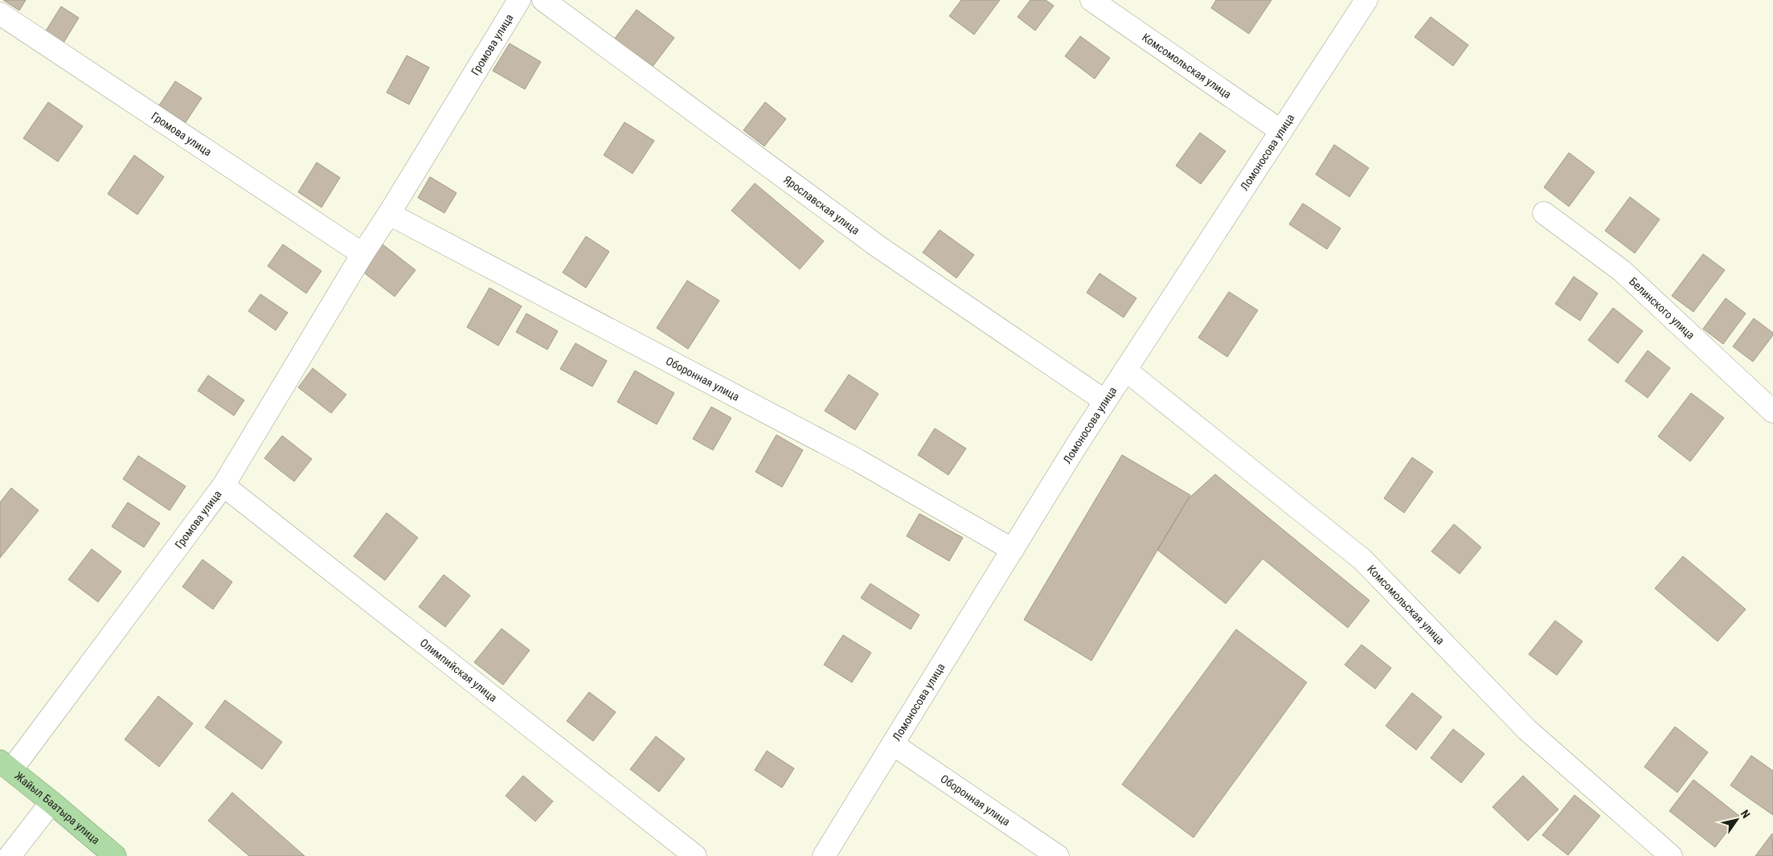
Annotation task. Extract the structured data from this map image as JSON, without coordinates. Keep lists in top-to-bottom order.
{
  "streets": {
    "highway": ["Жайыл Баатыра улица"],
    "street": [
      "Громова улица",
      "Комсомольская улица",
      "Ломоносова улица",
      "Ярославская улица",
      "Белинского улица",
      "Оборонная улица",
      "Олимпийская улица"
    ]
  },
  "crossings": [
    ["Громова улица", "Оборонная улица"],
    ["Громова улица", "Олимпийская улица"],
    ["Громова улица", "Жайыл Баатыра улица"],
    ["Комсомольская улица", "Ломоносова улица"],
    ["Ломоносова улица", "Ярославская улица"],
    ["Ломоносова улица", "Оборонная улица"]
  ],
  "north": "top right"
}
